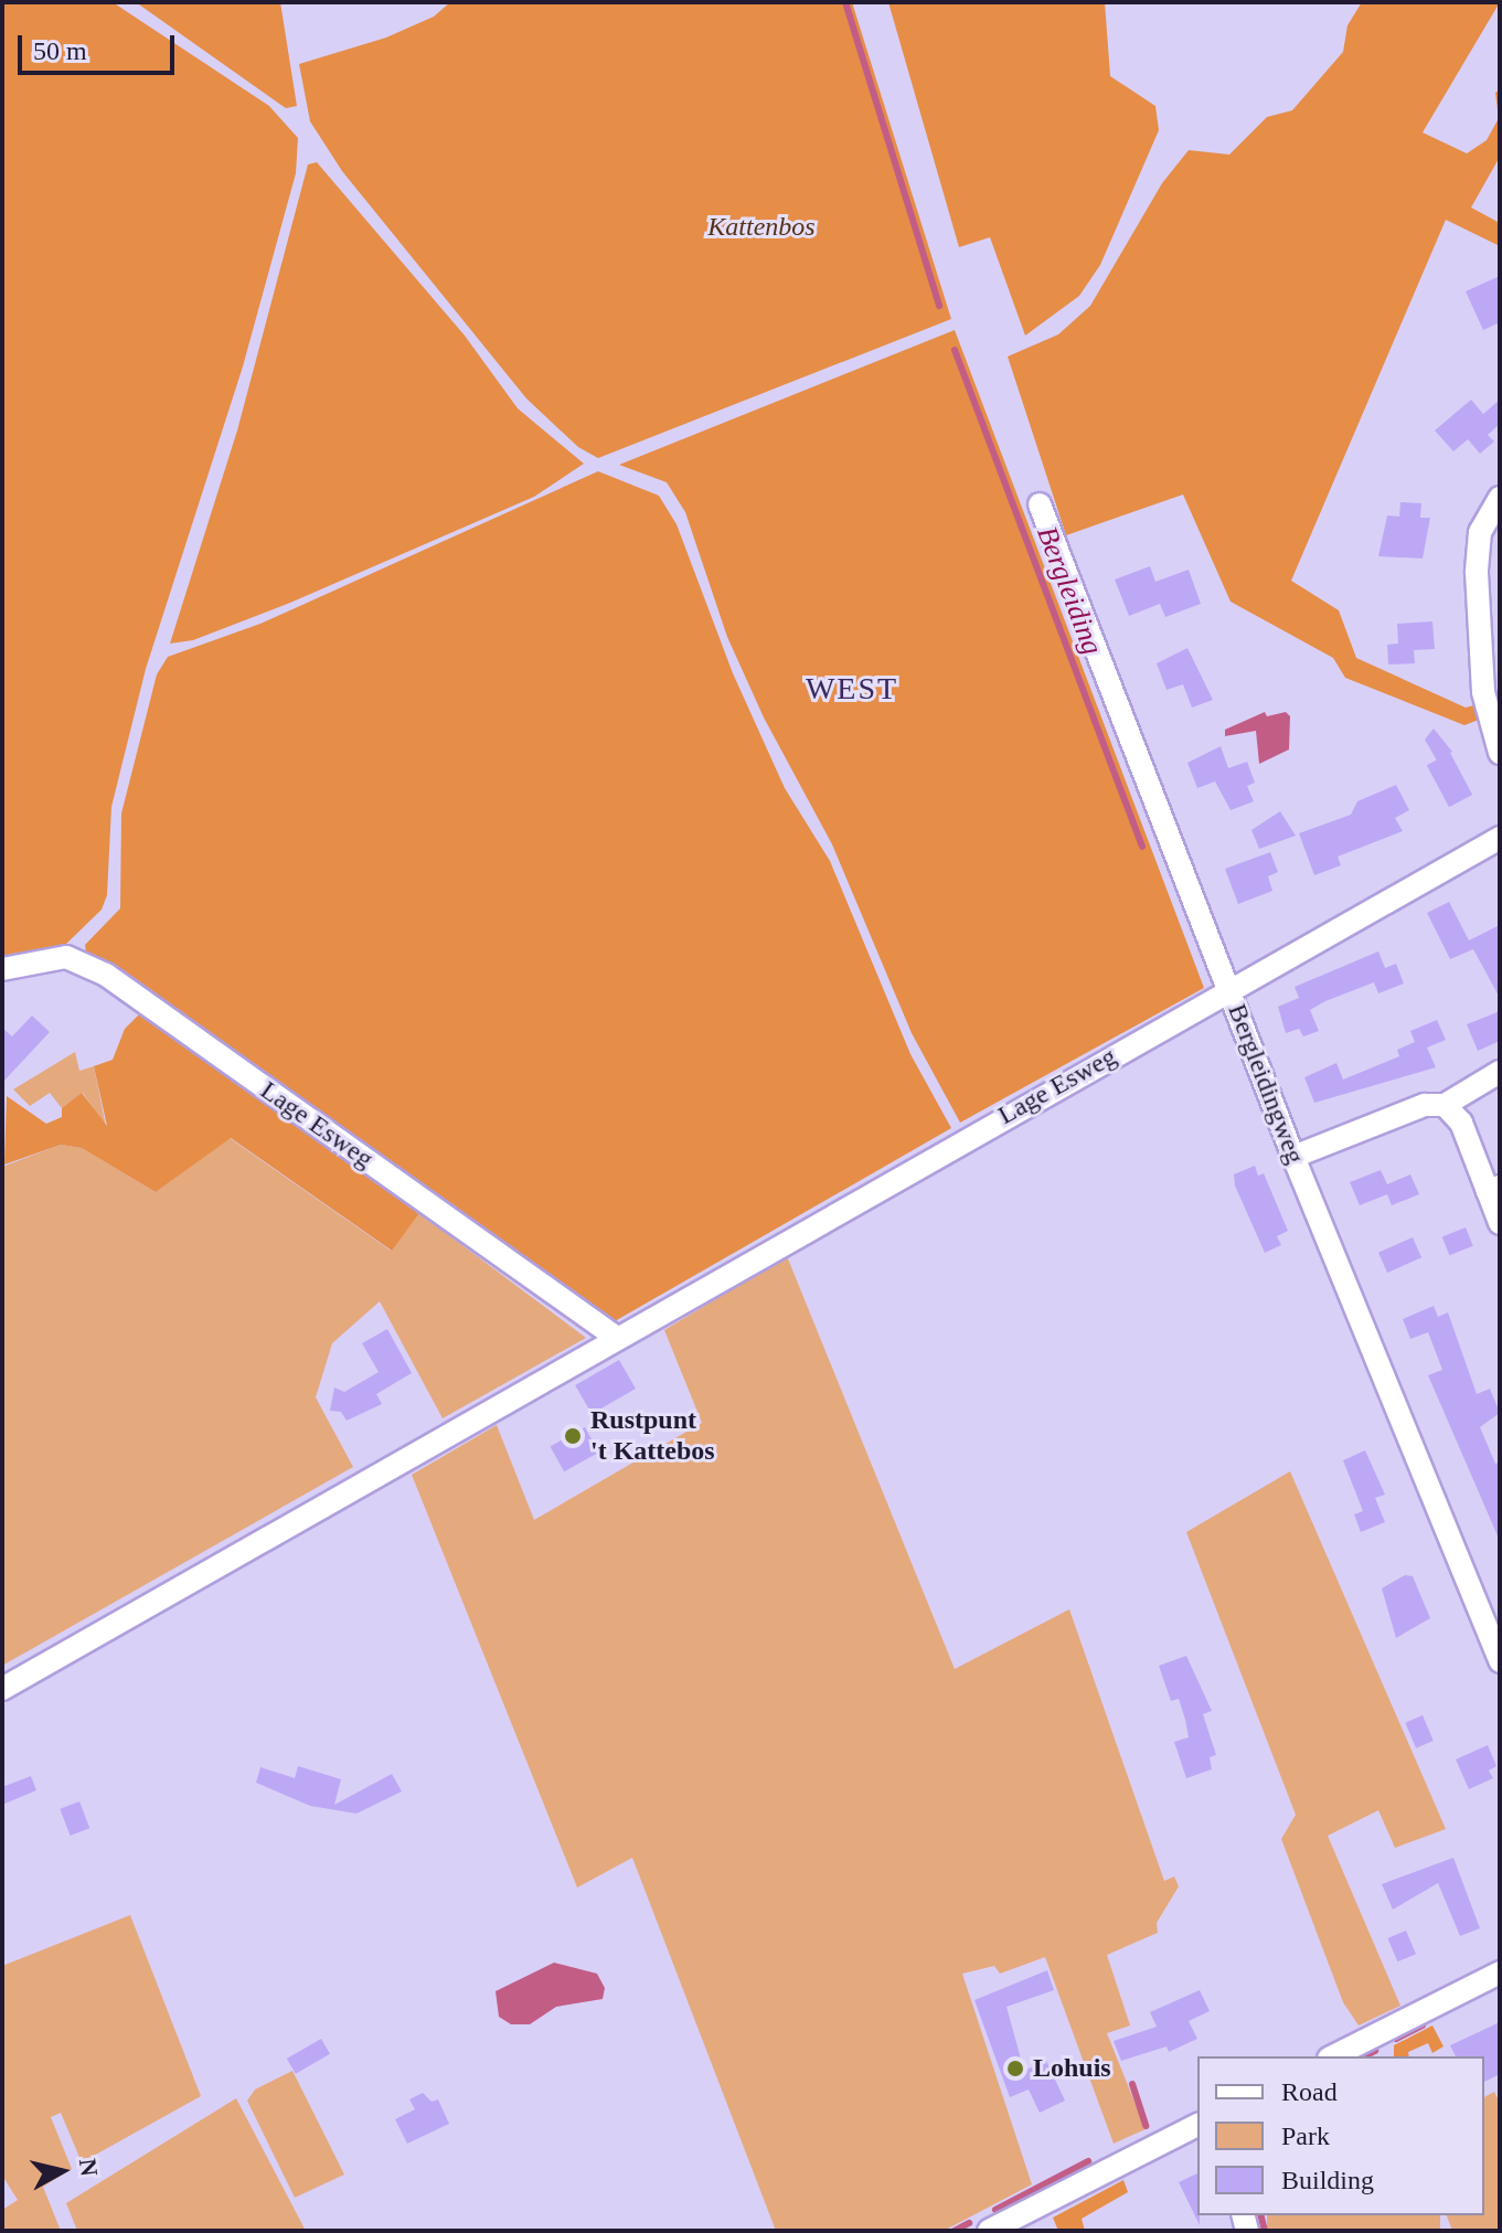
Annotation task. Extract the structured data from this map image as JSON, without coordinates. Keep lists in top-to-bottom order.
{
  "streets": {
    "street": ["Bergleidingweg", "Lage Esweg"]
  },
  "crossings": [
    ["Bergleidingweg", "Lage Esweg"]
  ],
  "districts": ["WEST"],
  "water": ["Bergleiding"],
  "parks": ["Kattenbos"],
  "places": ["Rustpunt 't Kattebos", "Lohuis"],
  "legend": ["Road", "Park", "Building"],
  "scale_bar": "50 m",
  "north": "right"
}
